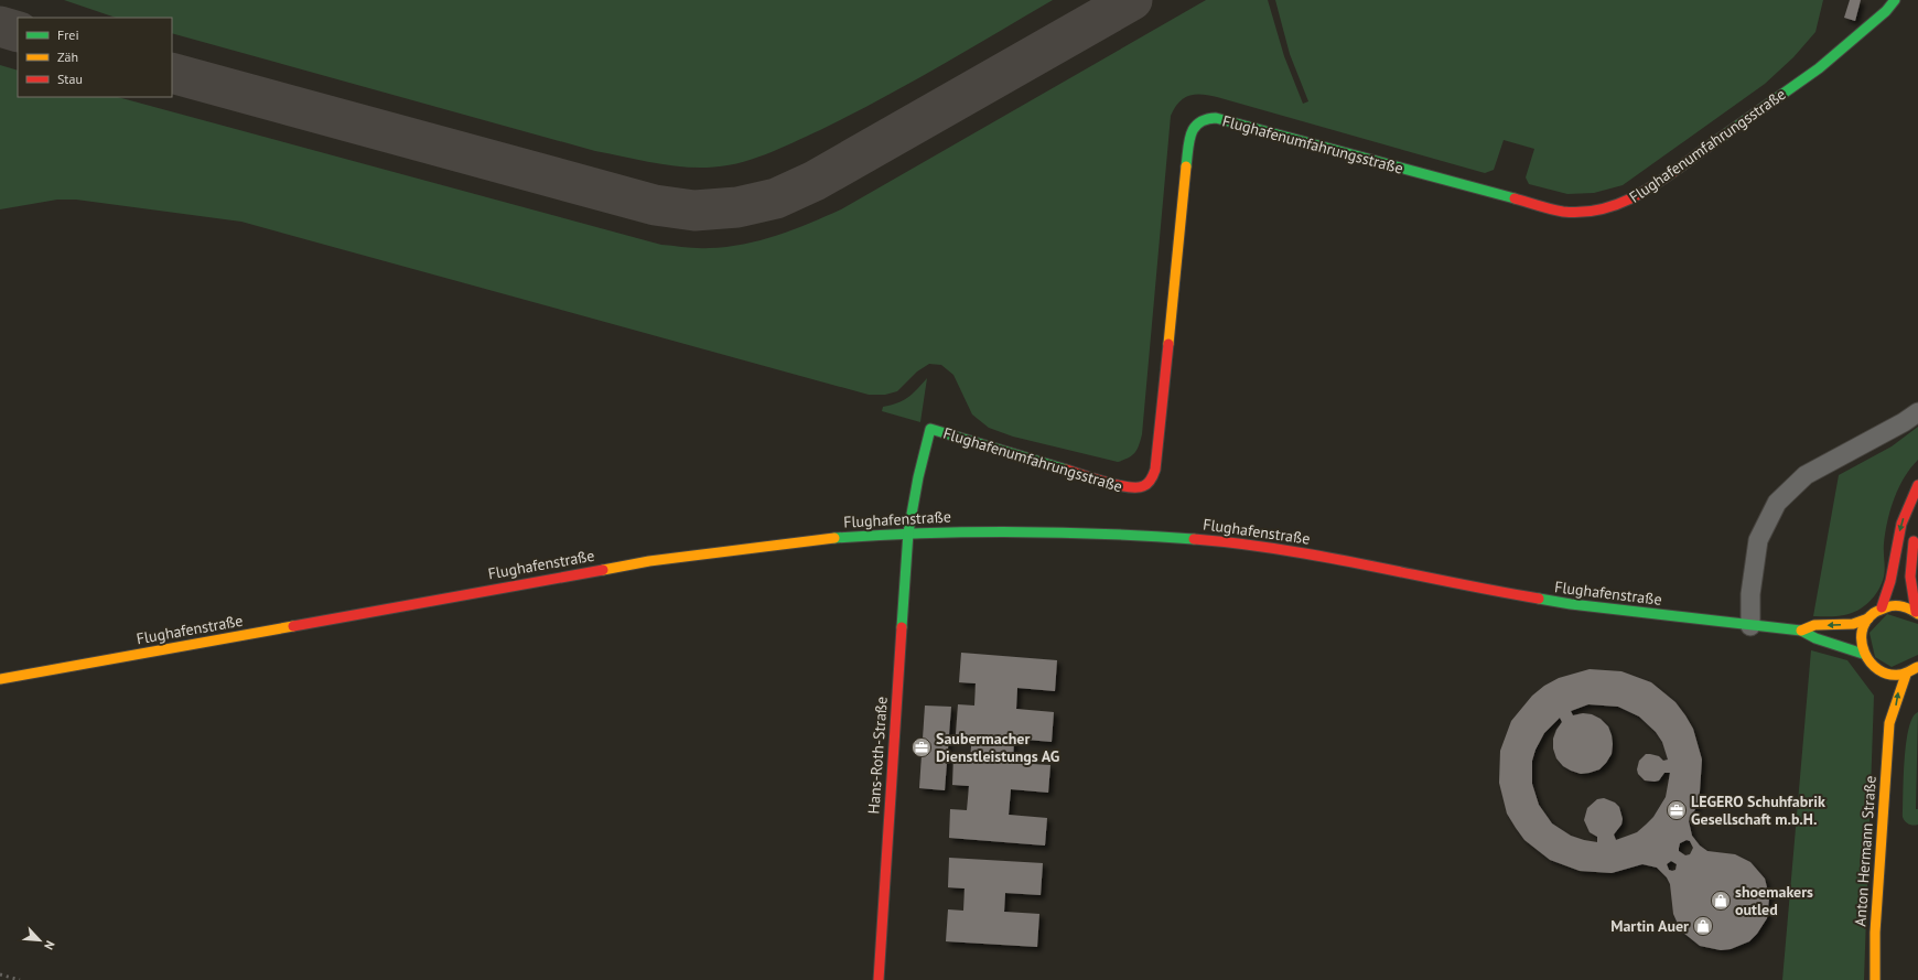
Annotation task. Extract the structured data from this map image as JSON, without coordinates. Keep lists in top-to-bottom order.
{
  "streets": {
    "main road": [
      "Flughafenumfahrungsstraße",
      "Flughafenstraße",
      "Hans-Roth-Straße",
      "Anton Hermann Straße"
    ]
  },
  "crossings": [
    ["Flughafenumfahrungsstraße", "Flughafenstraße"],
    ["Flughafenumfahrungsstraße", "Hans-Roth-Straße"],
    ["Flughafenstraße", "Hans-Roth-Straße"],
    ["Flughafenstraße", "Anton Hermann Straße"]
  ],
  "places": {
    "office": ["Saubermacher Dienstleistungs AG", "LEGERO Schuhfabrik Gesellschaft m.b.H."],
    "shop": ["shoemakers outled", "Martin Auer"]
  },
  "legend": ["Frei", "Zäh", "Stau"],
  "north": "bottom right"
}
